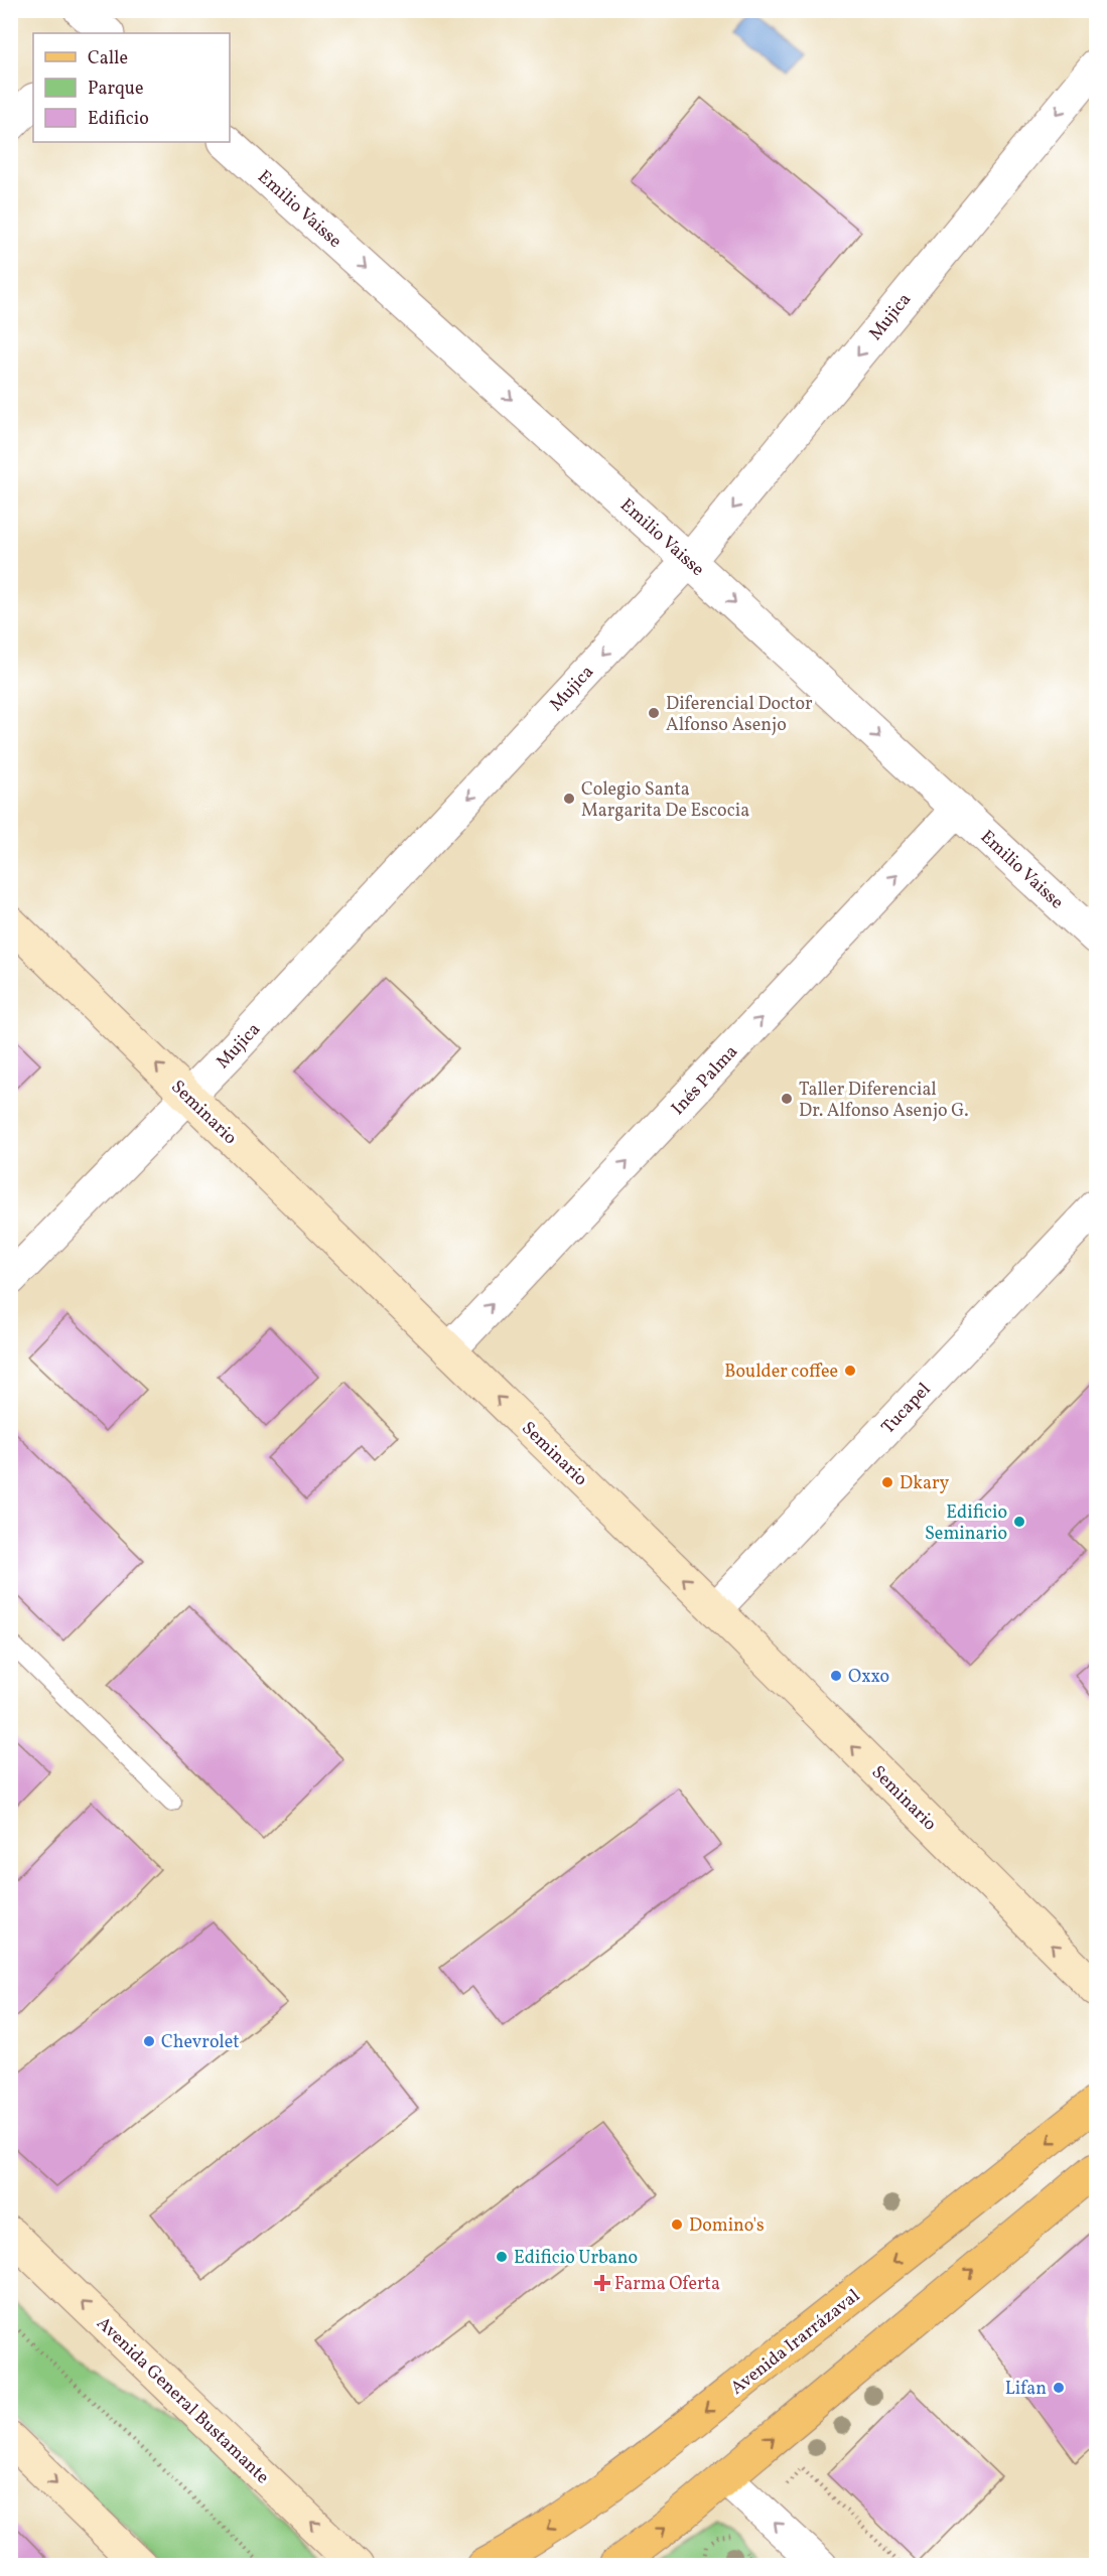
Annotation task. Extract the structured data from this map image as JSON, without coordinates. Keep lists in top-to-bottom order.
{
  "streets": {
    "main road": ["Avenida Irarrázaval"],
    "street": [
      "Emilio Vaisse",
      "Mujica",
      "Inés Palma",
      "Seminario",
      "Tucapel",
      "Avenida General Bustamante"
    ]
  },
  "crossings": [
    ["Emilio Vaisse", "Mujica"],
    ["Emilio Vaisse", "Inés Palma"],
    ["Mujica", "Seminario"],
    ["Inés Palma", "Seminario"],
    ["Seminario", "Tucapel"]
  ],
  "one_way": [
    "Emilio Vaisse",
    "Mujica",
    "Inés Palma",
    "Seminario"
  ],
  "places": {
    "other": [
      "Diferencial Doctor Alfonso Asenjo",
      "Colegio Santa Margarita De Escocia",
      "Taller Diferencial Dr. Alfonso Asenjo G.",
      "Boulder coffee",
      "Dkary",
      "Edificio Seminario",
      "Oxxo",
      "Chevrolet",
      "Domino's",
      "Edificio Urbano",
      "Lifan"
    ],
    "health": ["Farma Oferta"]
  },
  "legend": ["Calle", "Parque", "Edificio"]
}
